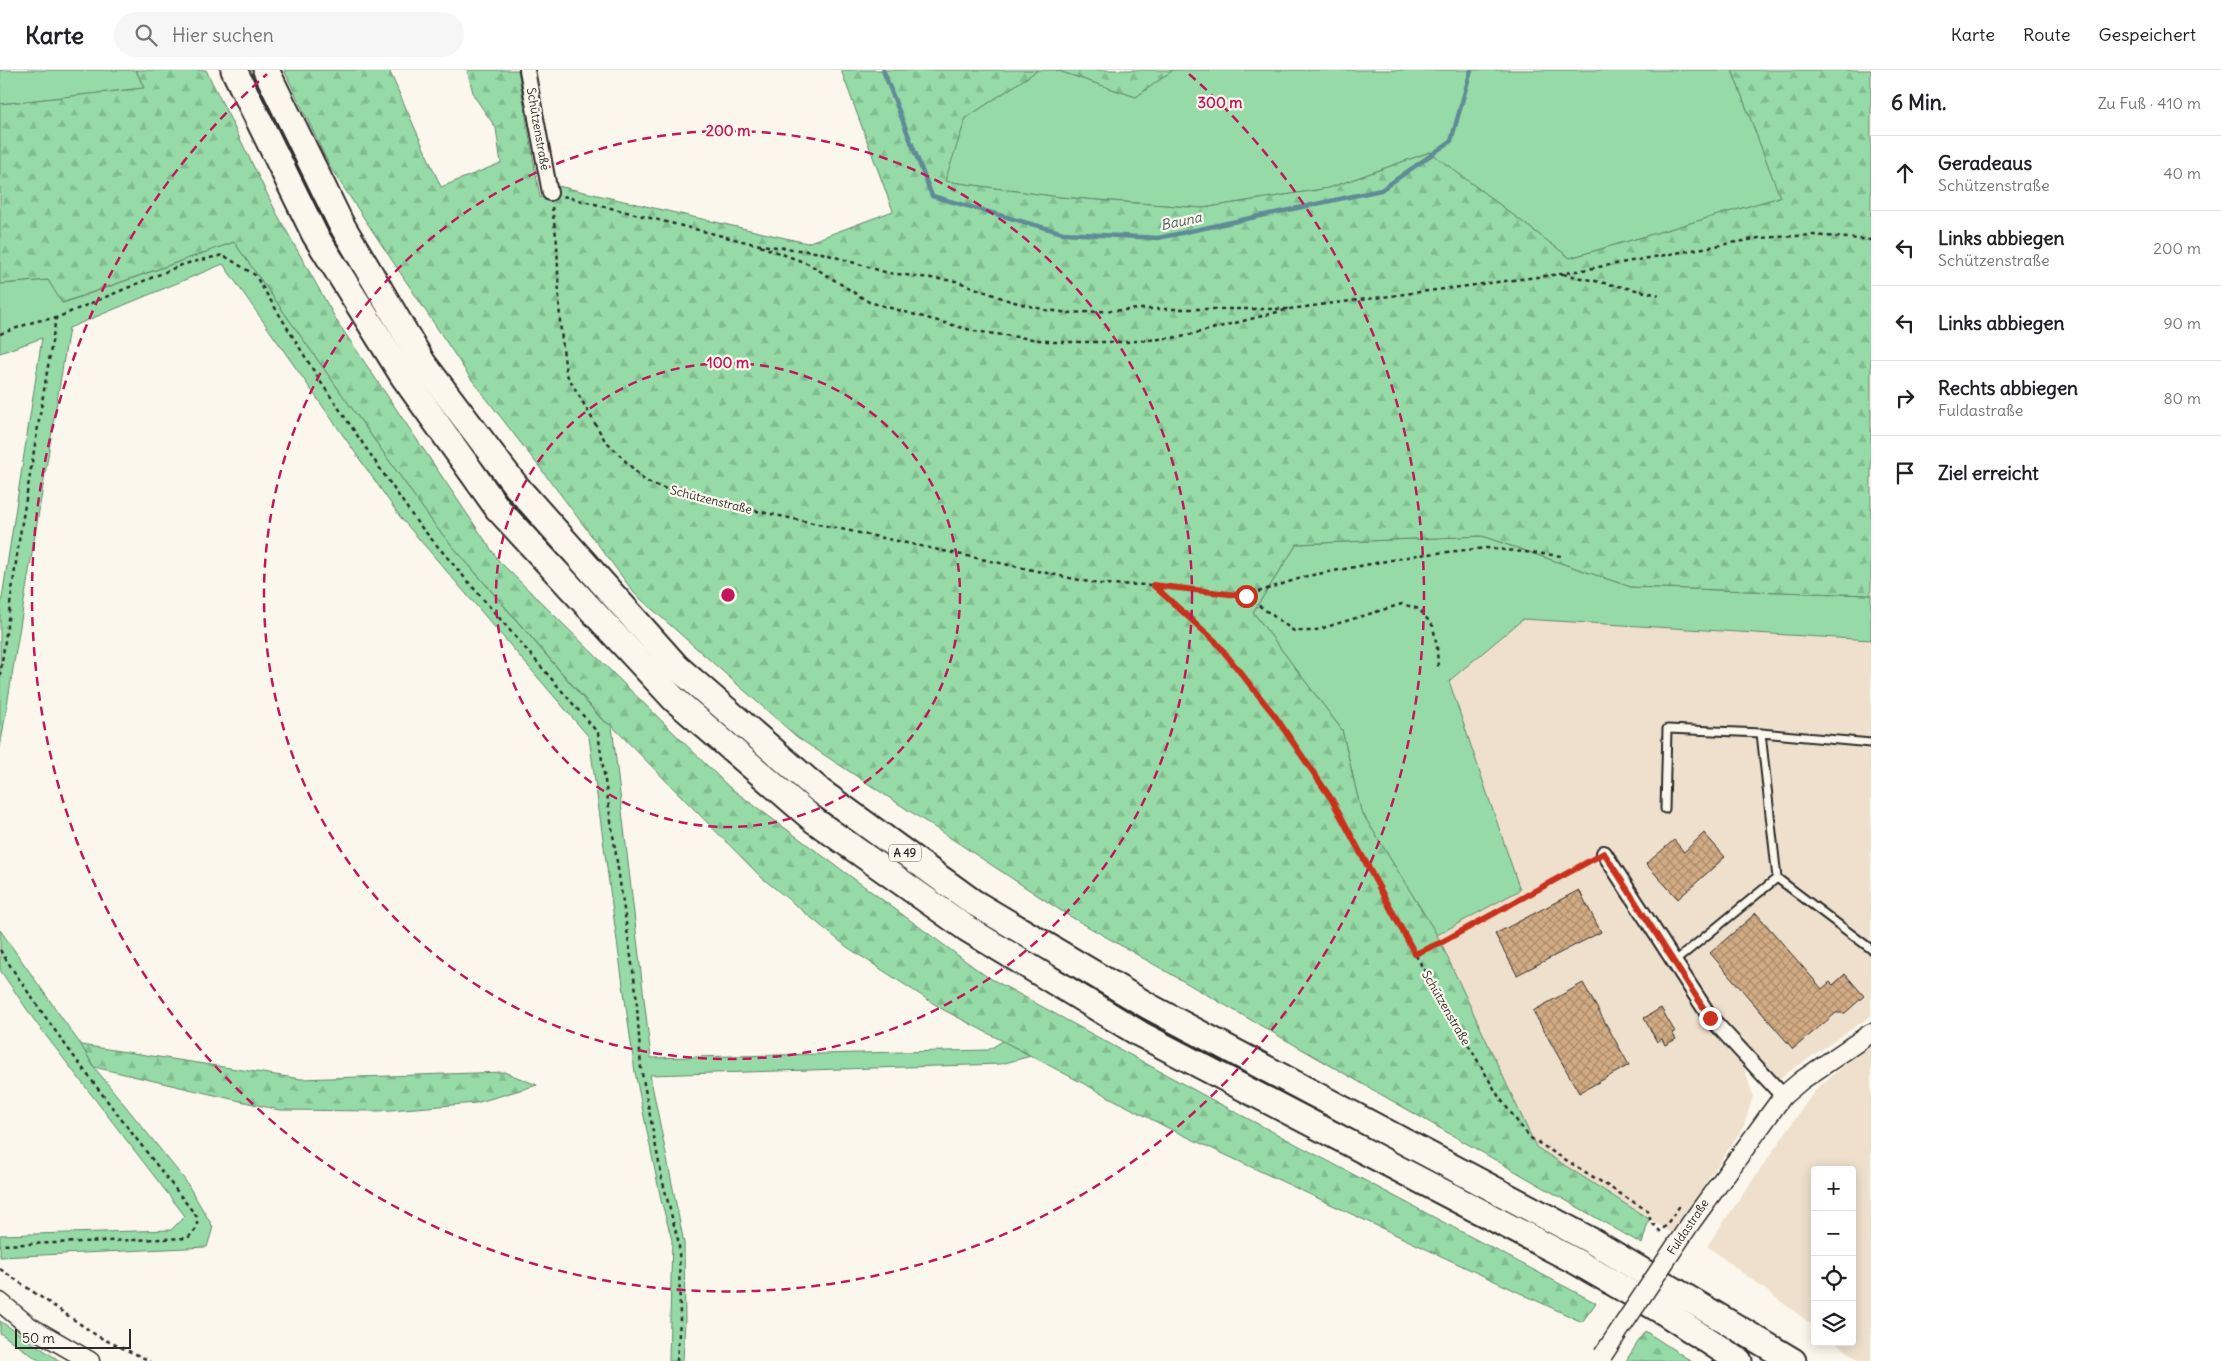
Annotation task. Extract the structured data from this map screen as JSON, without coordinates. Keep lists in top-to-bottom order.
{
  "streets": {
    "highway": ["A 49"],
    "street": ["Schützenstraße", "Fuldastraße"]
  },
  "water": ["Bauna"],
  "scale_bar": "50 m",
  "page": {
    "header": "Karte",
    "search": "Hier suchen",
    "nav": ["Karte", "Route", "Gespeichert"],
    "heading": ["6 Min.", "Zu Fuß · 410 m"],
    "list": [
      ["Geradeaus", "Schützenstraße", "40 m"],
      ["Links abbiegen", "Schützenstraße", "200 m"],
      ["Links abbiegen", "90 m"],
      ["Rechts abbiegen", "Fuldastraße", "80 m"],
      "Ziel erreicht"
    ],
    "map_buttons": ["+", "−"],
    "scale": "50 m"
  },
  "rings": ["300 m", "200 m", "100 m"]
}
